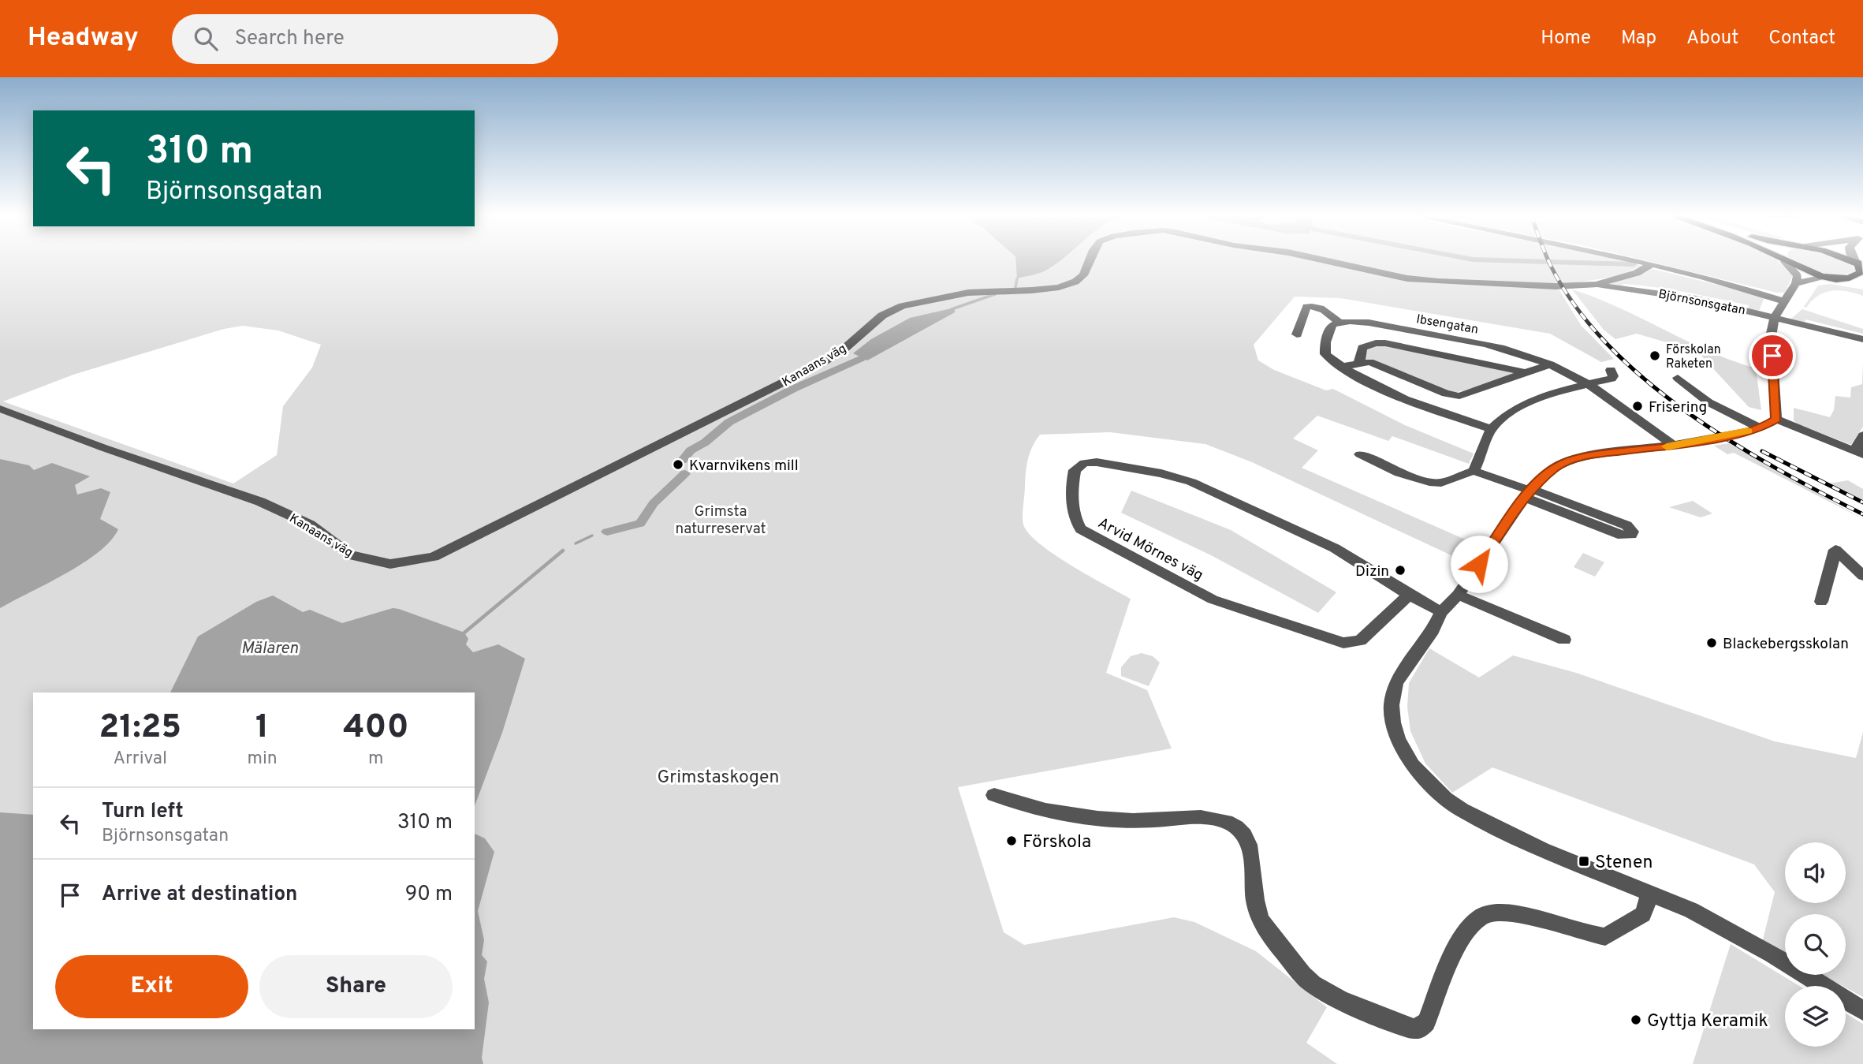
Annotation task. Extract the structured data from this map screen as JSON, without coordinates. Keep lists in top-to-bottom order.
{
  "streets": {
    "street": [
      "Björnsonsgatan",
      "Ibsengatan",
      "Kanaans väg",
      "Arvid Mörnes väg"
    ]
  },
  "crossings": [
    ["Björnsonsgatan", "Kanaans väg"]
  ],
  "water": ["Mälaren"],
  "parks": ["Grimsta naturreservat", "Grimstaskogen"],
  "places": {
    "other": [
      "Förskolan Raketen",
      "Frisering",
      "Kvarnvikens mill",
      "Dizin",
      "Blackebergsskolan",
      "Förskola",
      "Gyttja Keramik"
    ],
    "transit": ["Stenen"]
  },
  "page": {
    "header": "Headway",
    "search": "Search here",
    "nav": [
      "Home",
      "Map",
      "About",
      "Contact"
    ],
    "turn": ["310 m", "Björnsonsgatan"],
    "eta": [
      "21:25",
      "Arrival",
      "1",
      "min",
      "400",
      "m"
    ],
    "list": [
      {
        "name": "Turn left",
        "note": "Björnsonsgatan",
        "value": "310 m"
      },
      {
        "name": "Arrive at destination",
        "value": "90 m"
      }
    ],
    "buttons": ["Exit", "Share"]
  }
}
